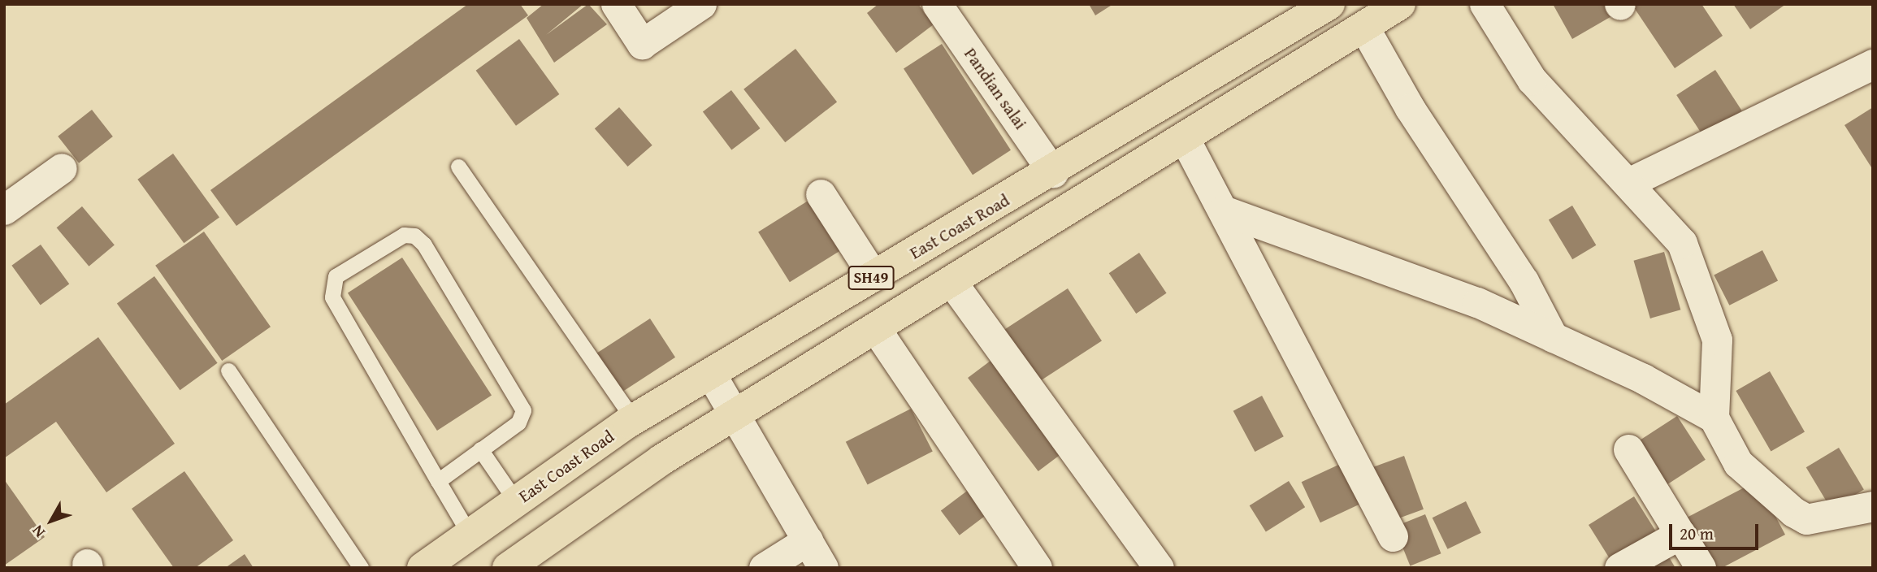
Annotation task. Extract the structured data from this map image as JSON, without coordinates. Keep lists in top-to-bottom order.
{
  "streets": {
    "main road": ["East Coast Road", "SH49"],
    "street": ["Pandian salai"]
  },
  "crossings": [
    ["Pandian salai", "East Coast Road"]
  ],
  "scale_bar": "20 m",
  "north": "bottom left"
}
